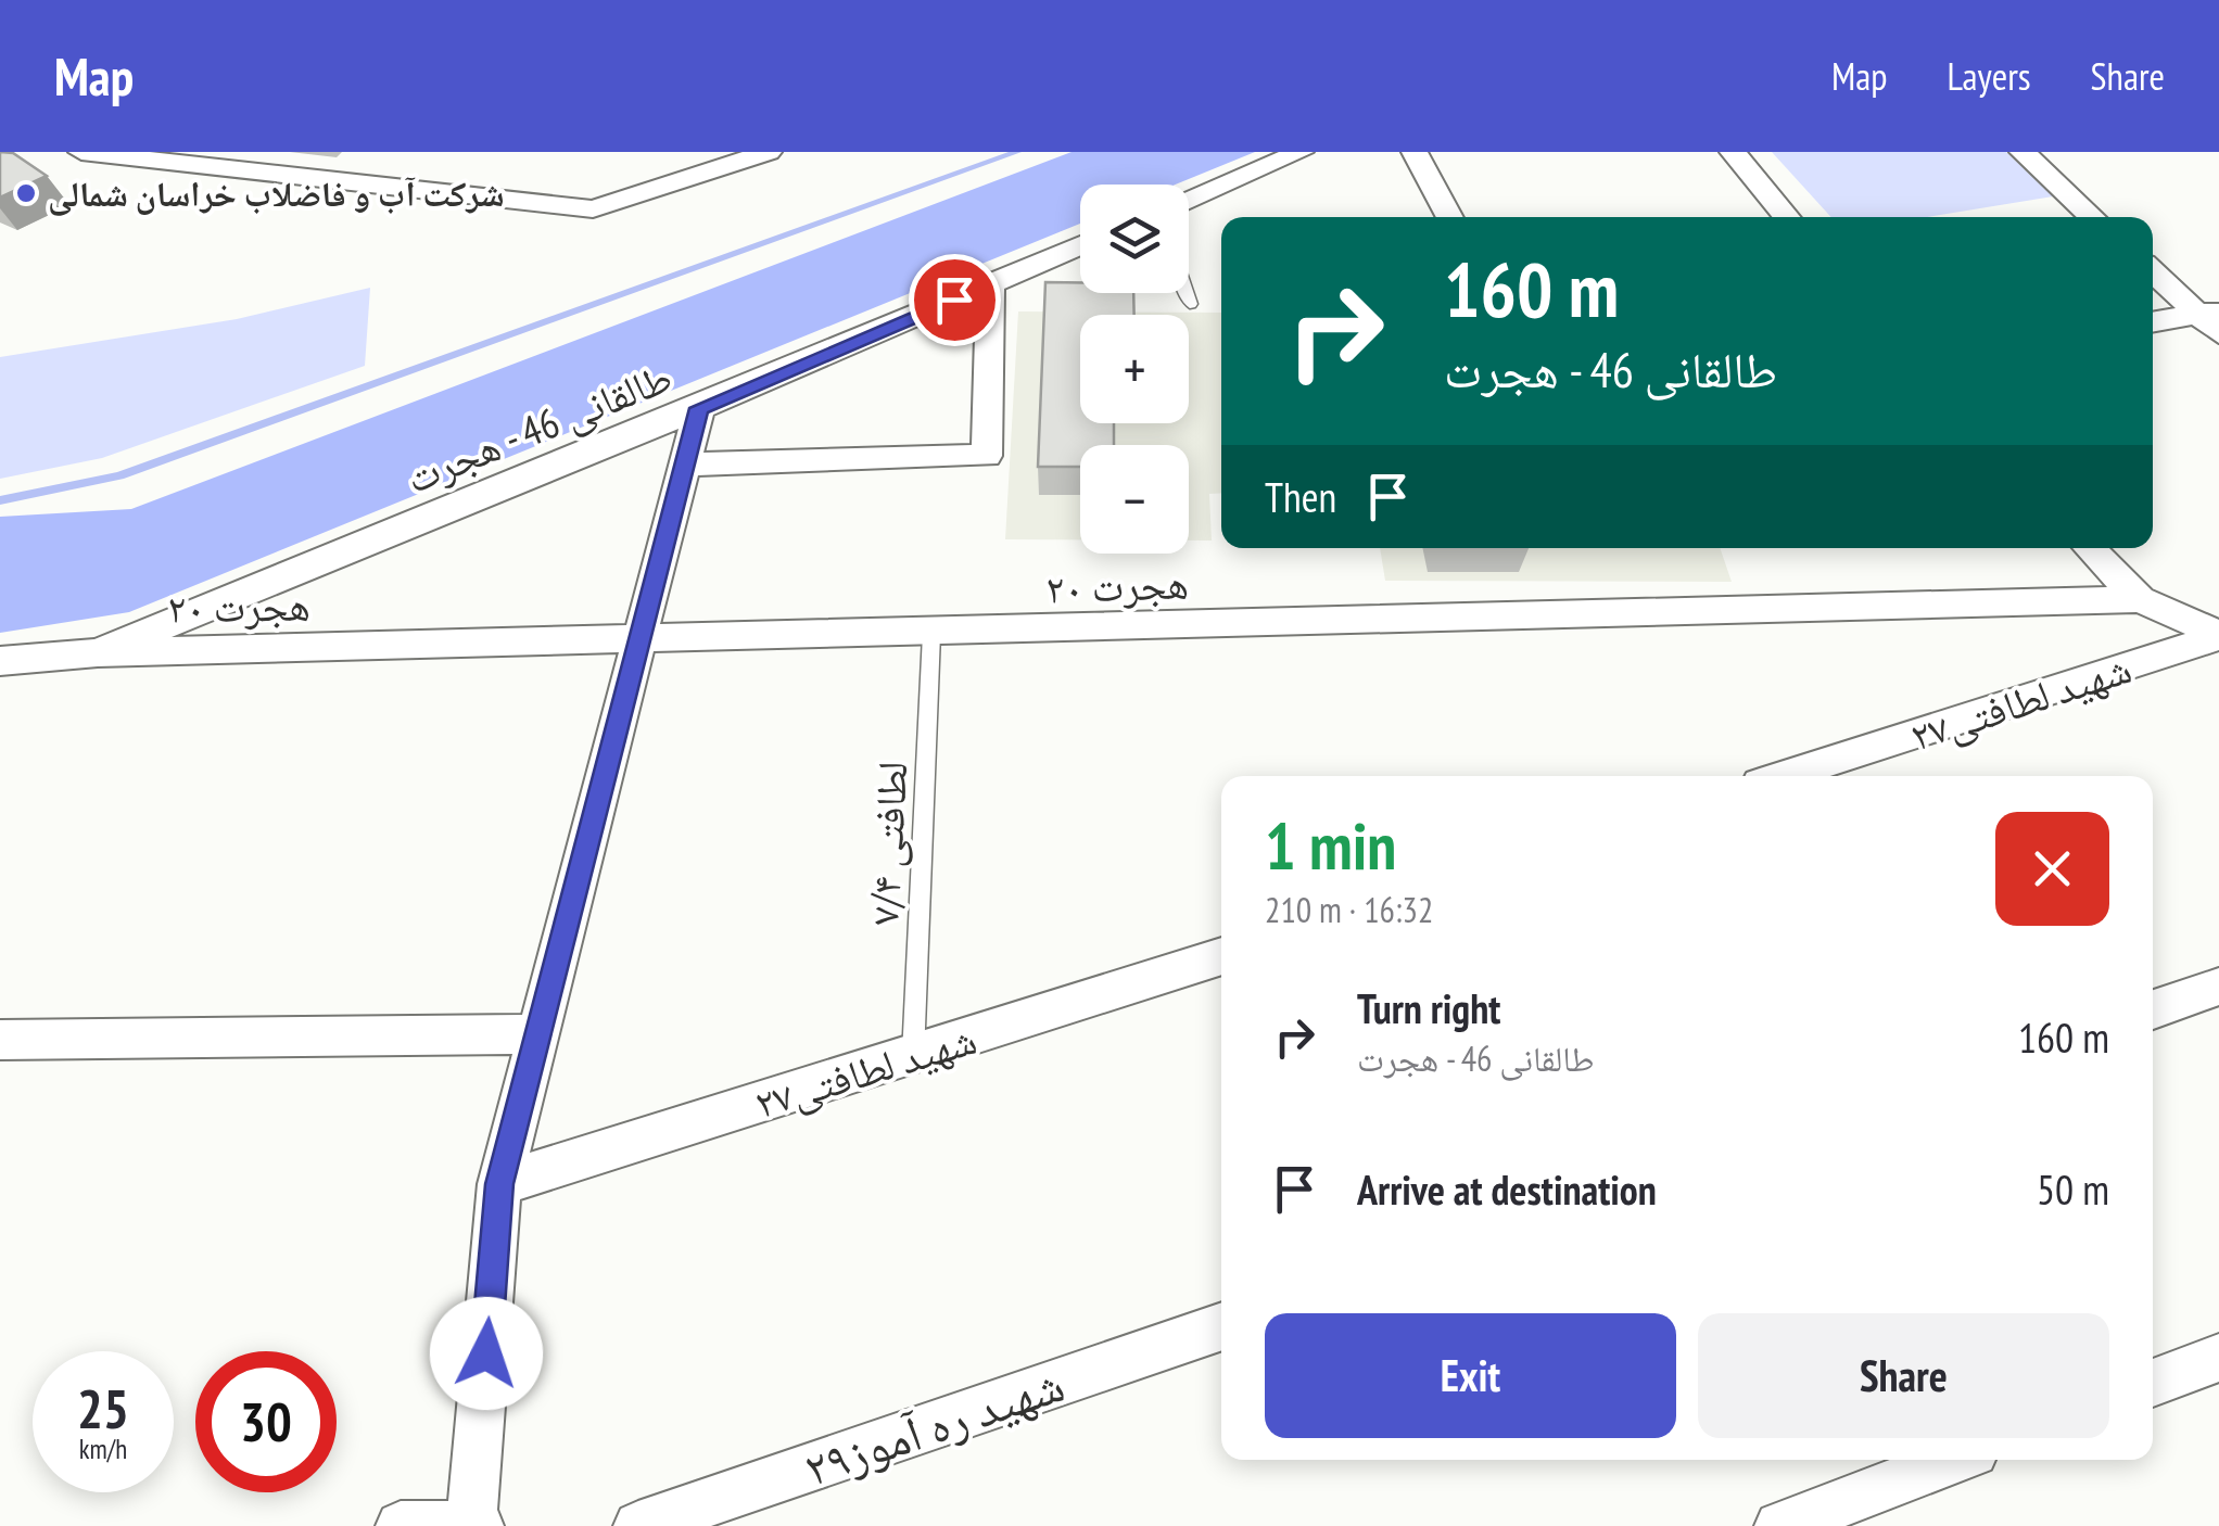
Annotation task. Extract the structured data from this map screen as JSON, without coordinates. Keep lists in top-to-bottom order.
{
  "streets": {
    "street": [
      "طالقانی 46 - هجرت",
      "هجرت ۲۰",
      "شهید لطافتی۲۷",
      "شهید ره آموز۲۹"
    ],
    "lane": ["لطافتی ۷/۴"]
  },
  "crossings": [
    ["طالقانی 46 - هجرت", "هجرت ۲۰"],
    ["هجرت ۲۰", "لطافتی ۷/۴"],
    ["شهید لطافتی۲۷", "لطافتی ۷/۴"]
  ],
  "places": ["شرکت آب و فاضلاب خراسان شمالی"],
  "page": {
    "header": "Map",
    "nav": ["Map", "Layers", "Share"],
    "map_buttons": ["+", "−"],
    "turn": ["160 m", "طالقانی 46 - هجرت"],
    "then": "Then",
    "heading": ["1 min", "210 m · 16:32"],
    "list": [
      {
        "name": "Turn right",
        "note": "طالقانی 46 - هجرت",
        "value": "160 m"
      },
      {
        "name": "Arrive at destination",
        "value": "50 m"
      }
    ],
    "buttons": ["Exit", "Share"],
    "speed": "25 km/h",
    "limit": "30"
  }
}
